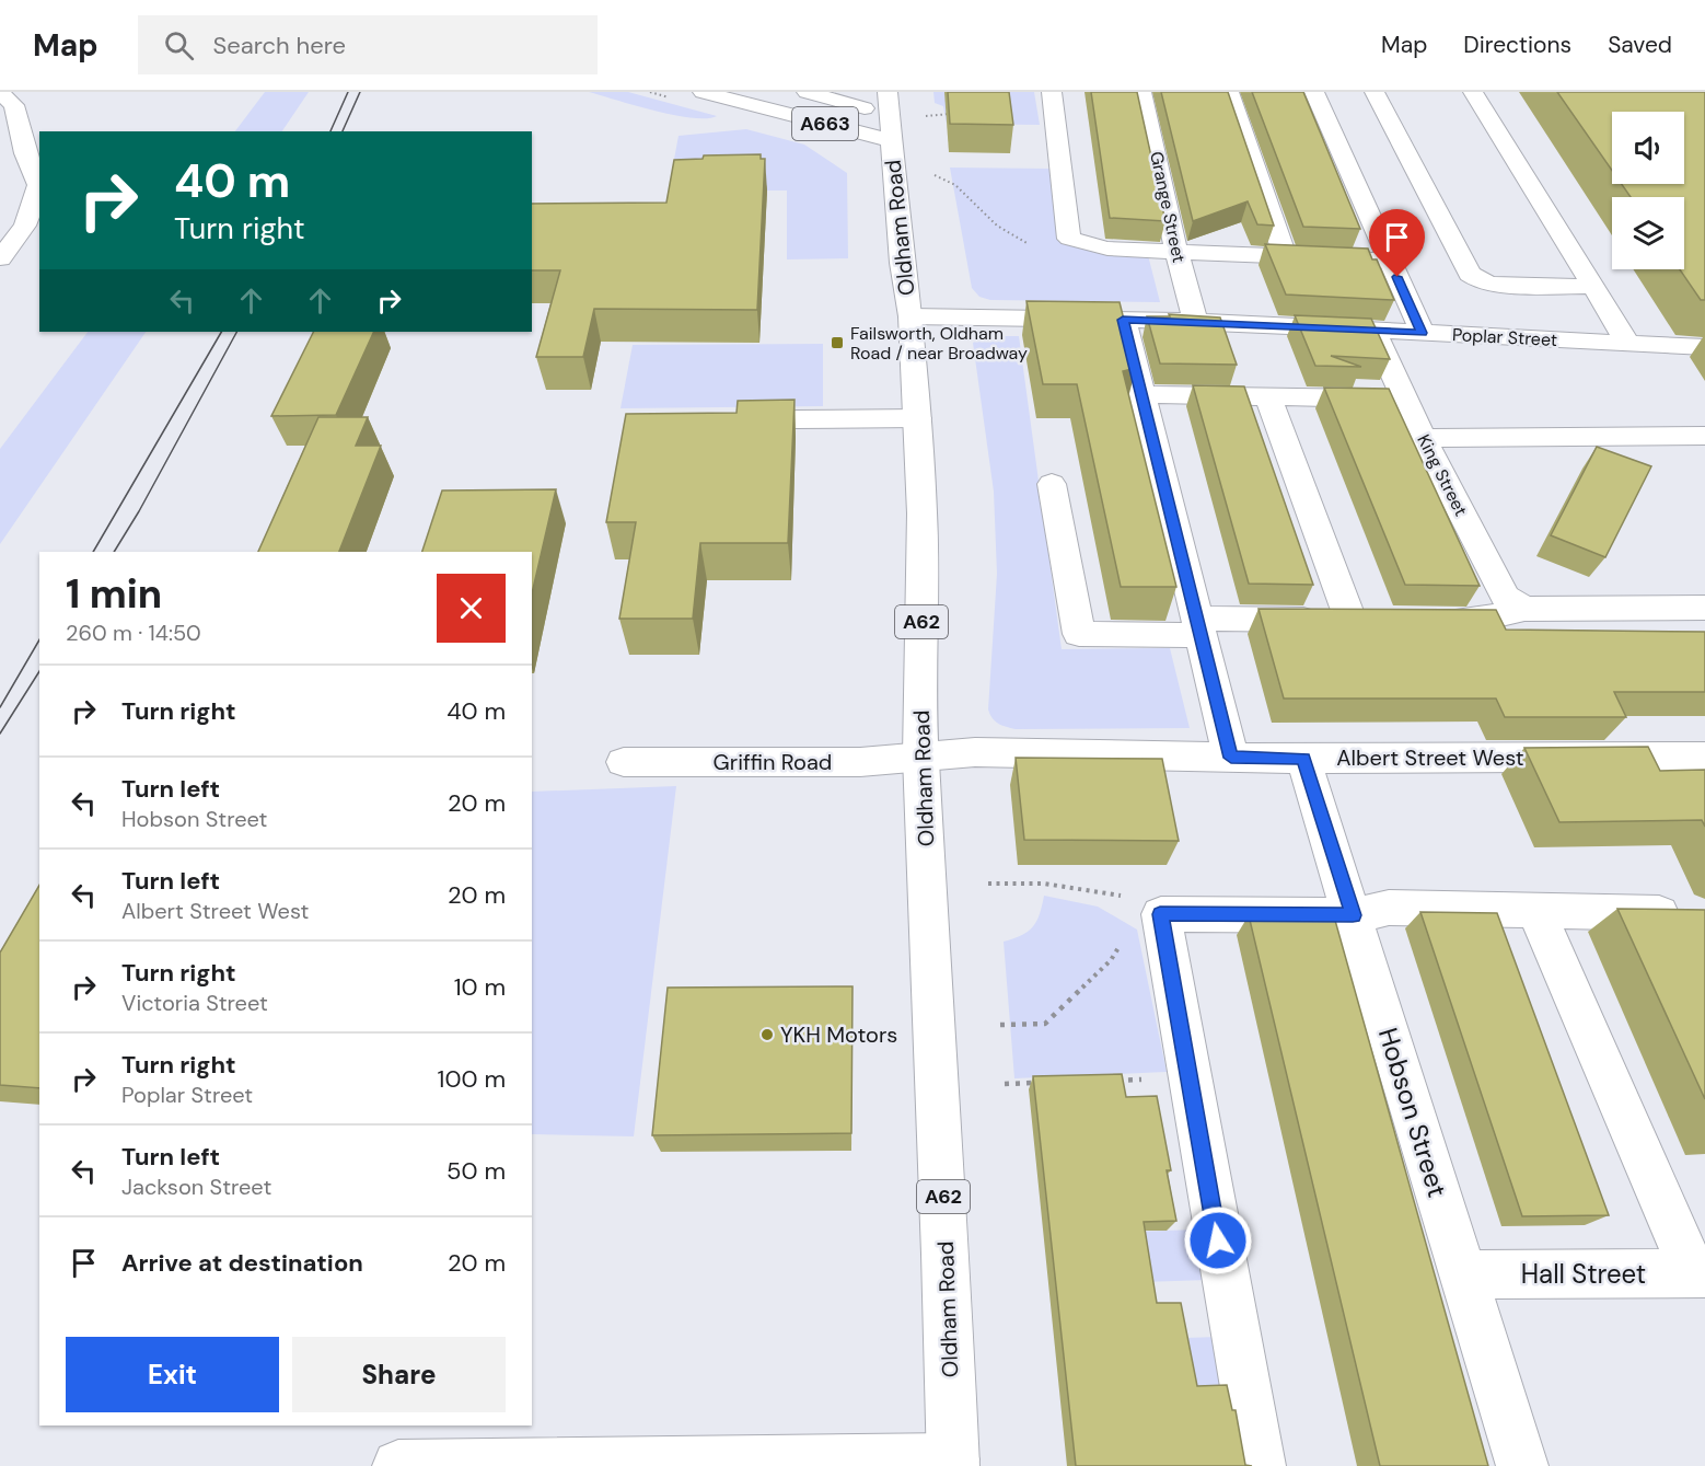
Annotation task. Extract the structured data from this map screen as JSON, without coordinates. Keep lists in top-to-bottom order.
{
  "streets": {
    "main road": [
      "A663",
      "Grange Street",
      "Oldham Road",
      "Poplar Street",
      "King Street",
      "A62",
      "Albert Street West",
      "Griffin Road",
      "Hobson Street",
      "Hall Street"
    ]
  },
  "crossings": [
    ["A663", "Oldham Road"],
    ["Grange Street", "Poplar Street"],
    ["Oldham Road", "Poplar Street"],
    ["Oldham Road", "Albert Street West"],
    ["Oldham Road", "Griffin Road"],
    ["Poplar Street", "King Street"],
    ["Albert Street West", "Griffin Road"],
    ["Albert Street West", "Hobson Street"],
    ["Hobson Street", "Hall Street"]
  ],
  "places": {
    "transit": ["Failsworth, Oldham Road / near Broadway"],
    "other": ["YKH Motors"]
  },
  "page": {
    "header": "Map",
    "search": "Search here",
    "nav": ["Map", "Directions", "Saved"],
    "turn": ["40 m", "Turn right"],
    "heading": ["1 min", "260 m · 14:50"],
    "list": [
      {
        "name": "Turn right",
        "value": "40 m"
      },
      {
        "name": "Turn left",
        "note": "Hobson Street",
        "value": "20 m"
      },
      {
        "name": "Turn left",
        "note": "Albert Street West",
        "value": "20 m"
      },
      {
        "name": "Turn right",
        "note": "Victoria Street",
        "value": "10 m"
      },
      {
        "name": "Turn right",
        "note": "Poplar Street",
        "value": "100 m"
      },
      {
        "name": "Turn left",
        "note": "Jackson Street",
        "value": "50 m"
      },
      {
        "name": "Arrive at destination",
        "value": "20 m"
      }
    ],
    "buttons": ["Exit", "Share"]
  }
}
